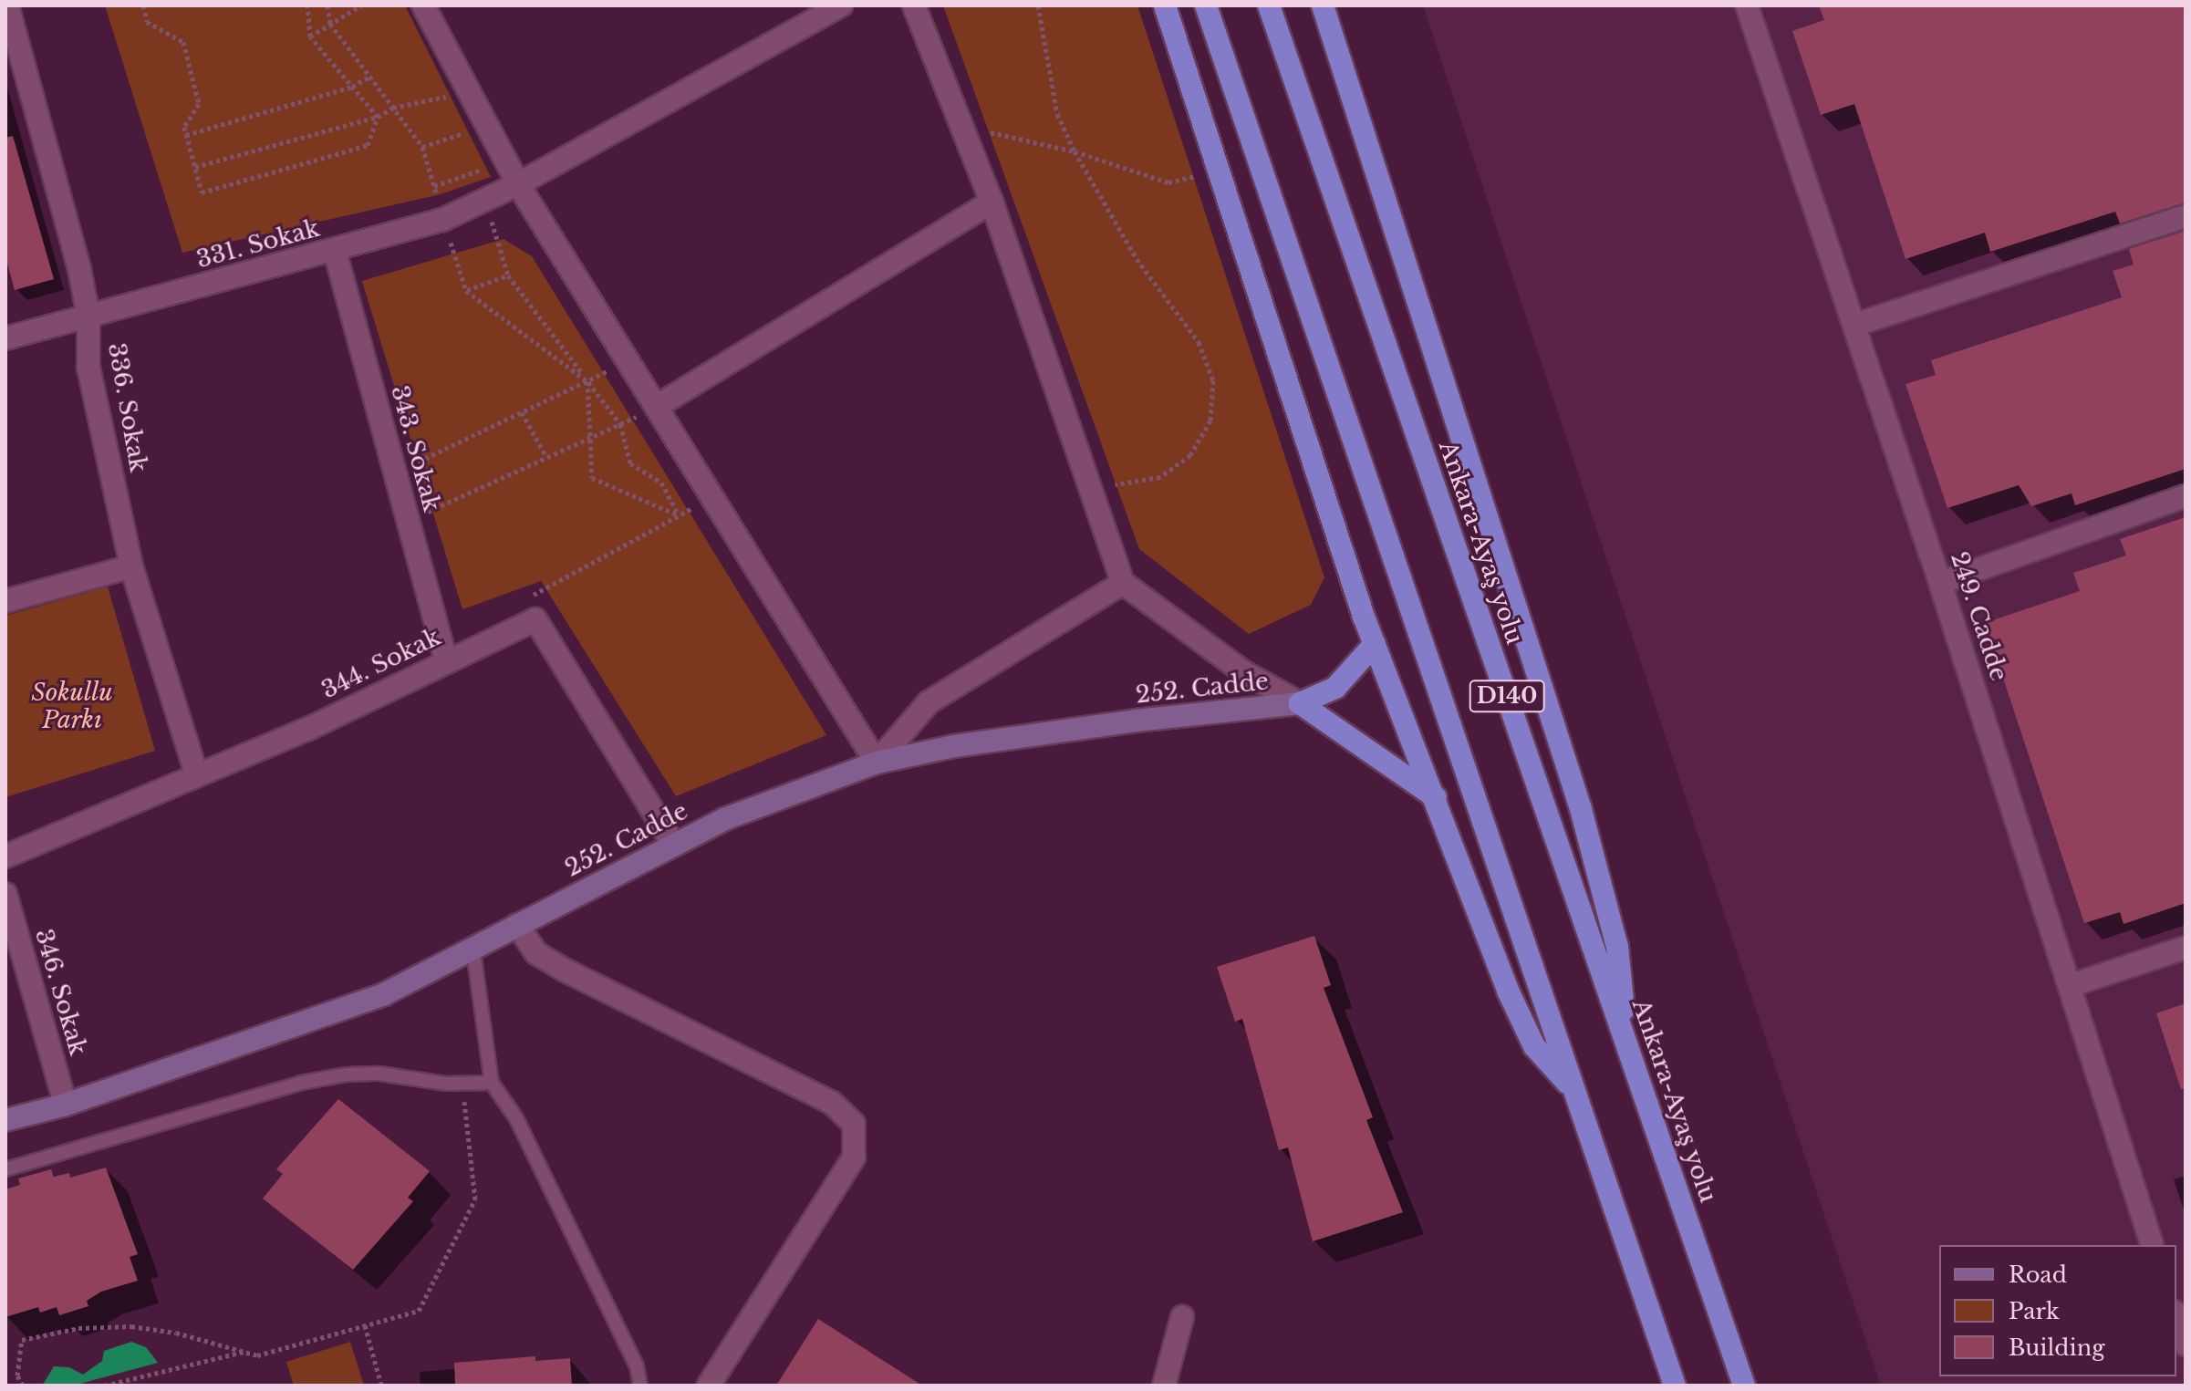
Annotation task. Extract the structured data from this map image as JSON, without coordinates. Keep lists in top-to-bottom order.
{
  "streets": {
    "highway": ["Ankara-Ayaş yolu", "D140"],
    "main road": ["252. Cadde"],
    "street": [
      "331. Sokak",
      "336. Sokak",
      "343. Sokak",
      "249. Cadde",
      "344. Sokak",
      "346. Sokak"
    ]
  },
  "crossings": [
    ["331. Sokak", "336. Sokak"],
    ["331. Sokak", "343. Sokak"],
    ["336. Sokak", "344. Sokak"],
    ["343. Sokak", "344. Sokak"],
    ["344. Sokak", "252. Cadde"],
    ["252. Cadde", "346. Sokak"]
  ],
  "parks": ["Sokullu Parkı"],
  "legend": ["Road", "Park", "Building"]
}
